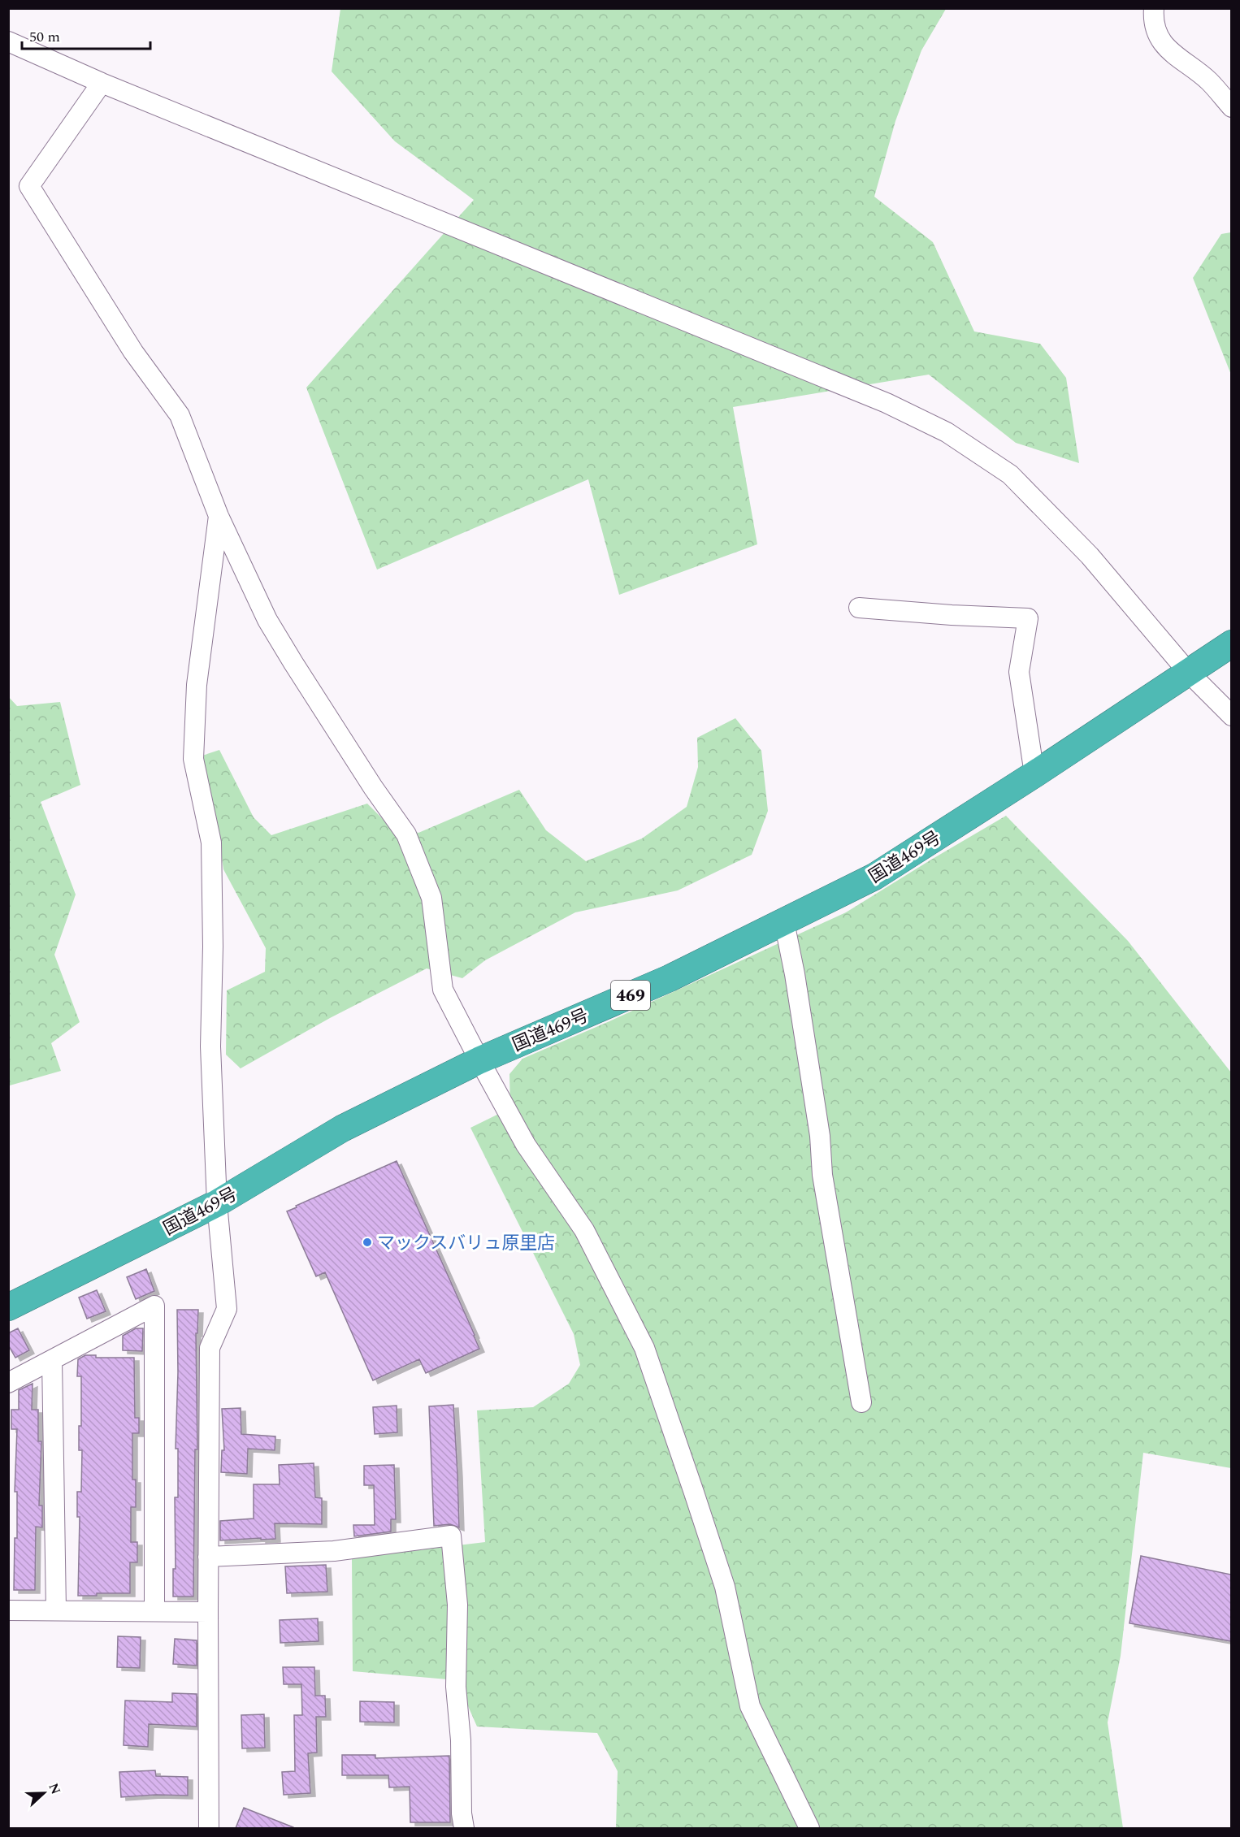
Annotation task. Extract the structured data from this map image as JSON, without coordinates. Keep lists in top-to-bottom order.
{
  "streets": {
    "highway": ["国道469号", "469"]
  },
  "places": ["マックスバリュ原里店"],
  "scale_bar": "50 m",
  "north": "right"
}
